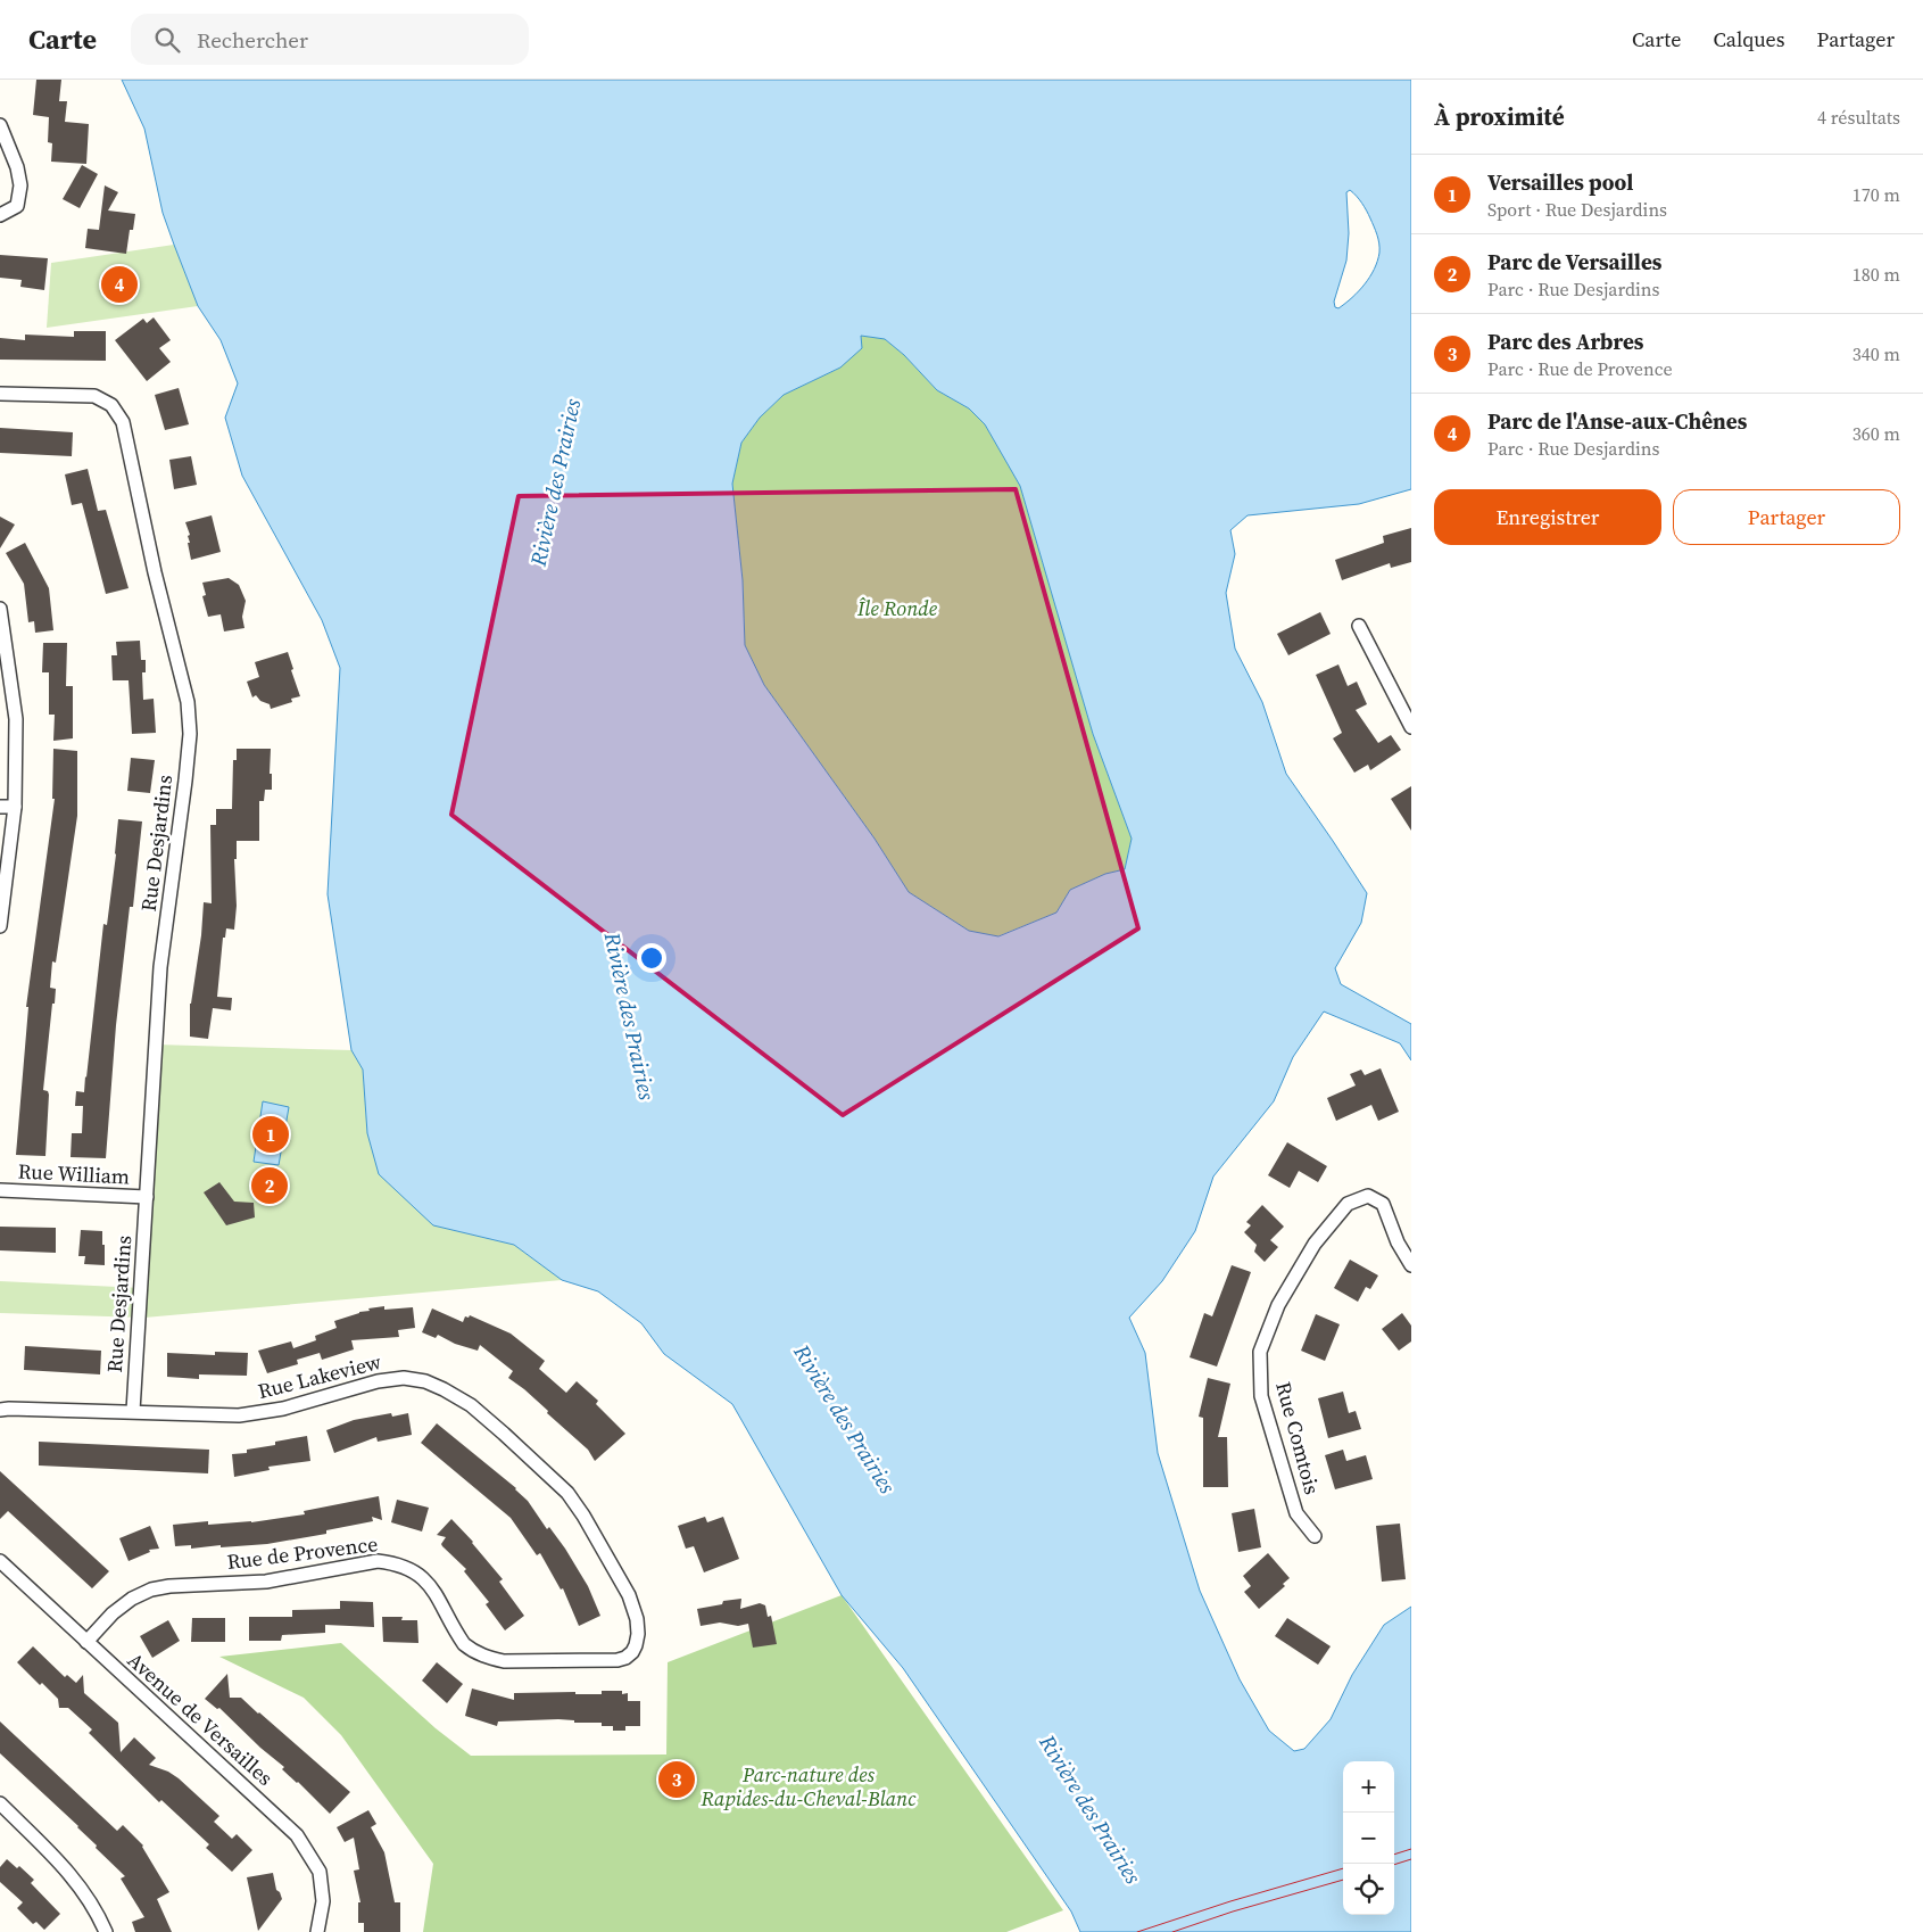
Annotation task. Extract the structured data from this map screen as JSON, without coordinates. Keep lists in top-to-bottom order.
{
  "streets": {
    "street": [
      "Rue Desjardins",
      "Rue William",
      "Rue Lakeview",
      "Rue Comtois",
      "Rue de Provence",
      "Avenue de Versailles"
    ]
  },
  "crossings": [
    ["Rue Desjardins", "Rue William"],
    ["Rue Desjardins", "Rue Lakeview"],
    ["Rue Lakeview", "Rue de Provence"],
    ["Rue de Provence", "Avenue de Versailles"]
  ],
  "water": ["Rivière des Prairies"],
  "parks": ["Île Ronde", "Parc-nature des Rapides-du-Cheval-Blanc"],
  "page": {
    "header": "Carte",
    "search": "Rechercher",
    "nav": ["Carte", "Calques", "Partager"],
    "heading": ["À proximité", "4 résultats"],
    "list": [
      {
        "mark": "1",
        "name": "Versailles pool",
        "note": "Sport · Rue Desjardins",
        "value": "170 m"
      },
      {
        "mark": "2",
        "name": "Parc de Versailles",
        "note": "Parc · Rue Desjardins",
        "value": "180 m"
      },
      {
        "mark": "3",
        "name": "Parc des Arbres",
        "note": "Parc · Rue de Provence",
        "value": "340 m"
      },
      {
        "mark": "4",
        "name": "Parc de l'Anse-aux-Chênes",
        "note": "Parc · Rue Desjardins",
        "value": "360 m"
      }
    ],
    "pins": [
      "4",
      "1",
      "2",
      "3"
    ],
    "buttons": ["Enregistrer", "Partager"],
    "map_buttons": ["+", "−"]
  }
}
